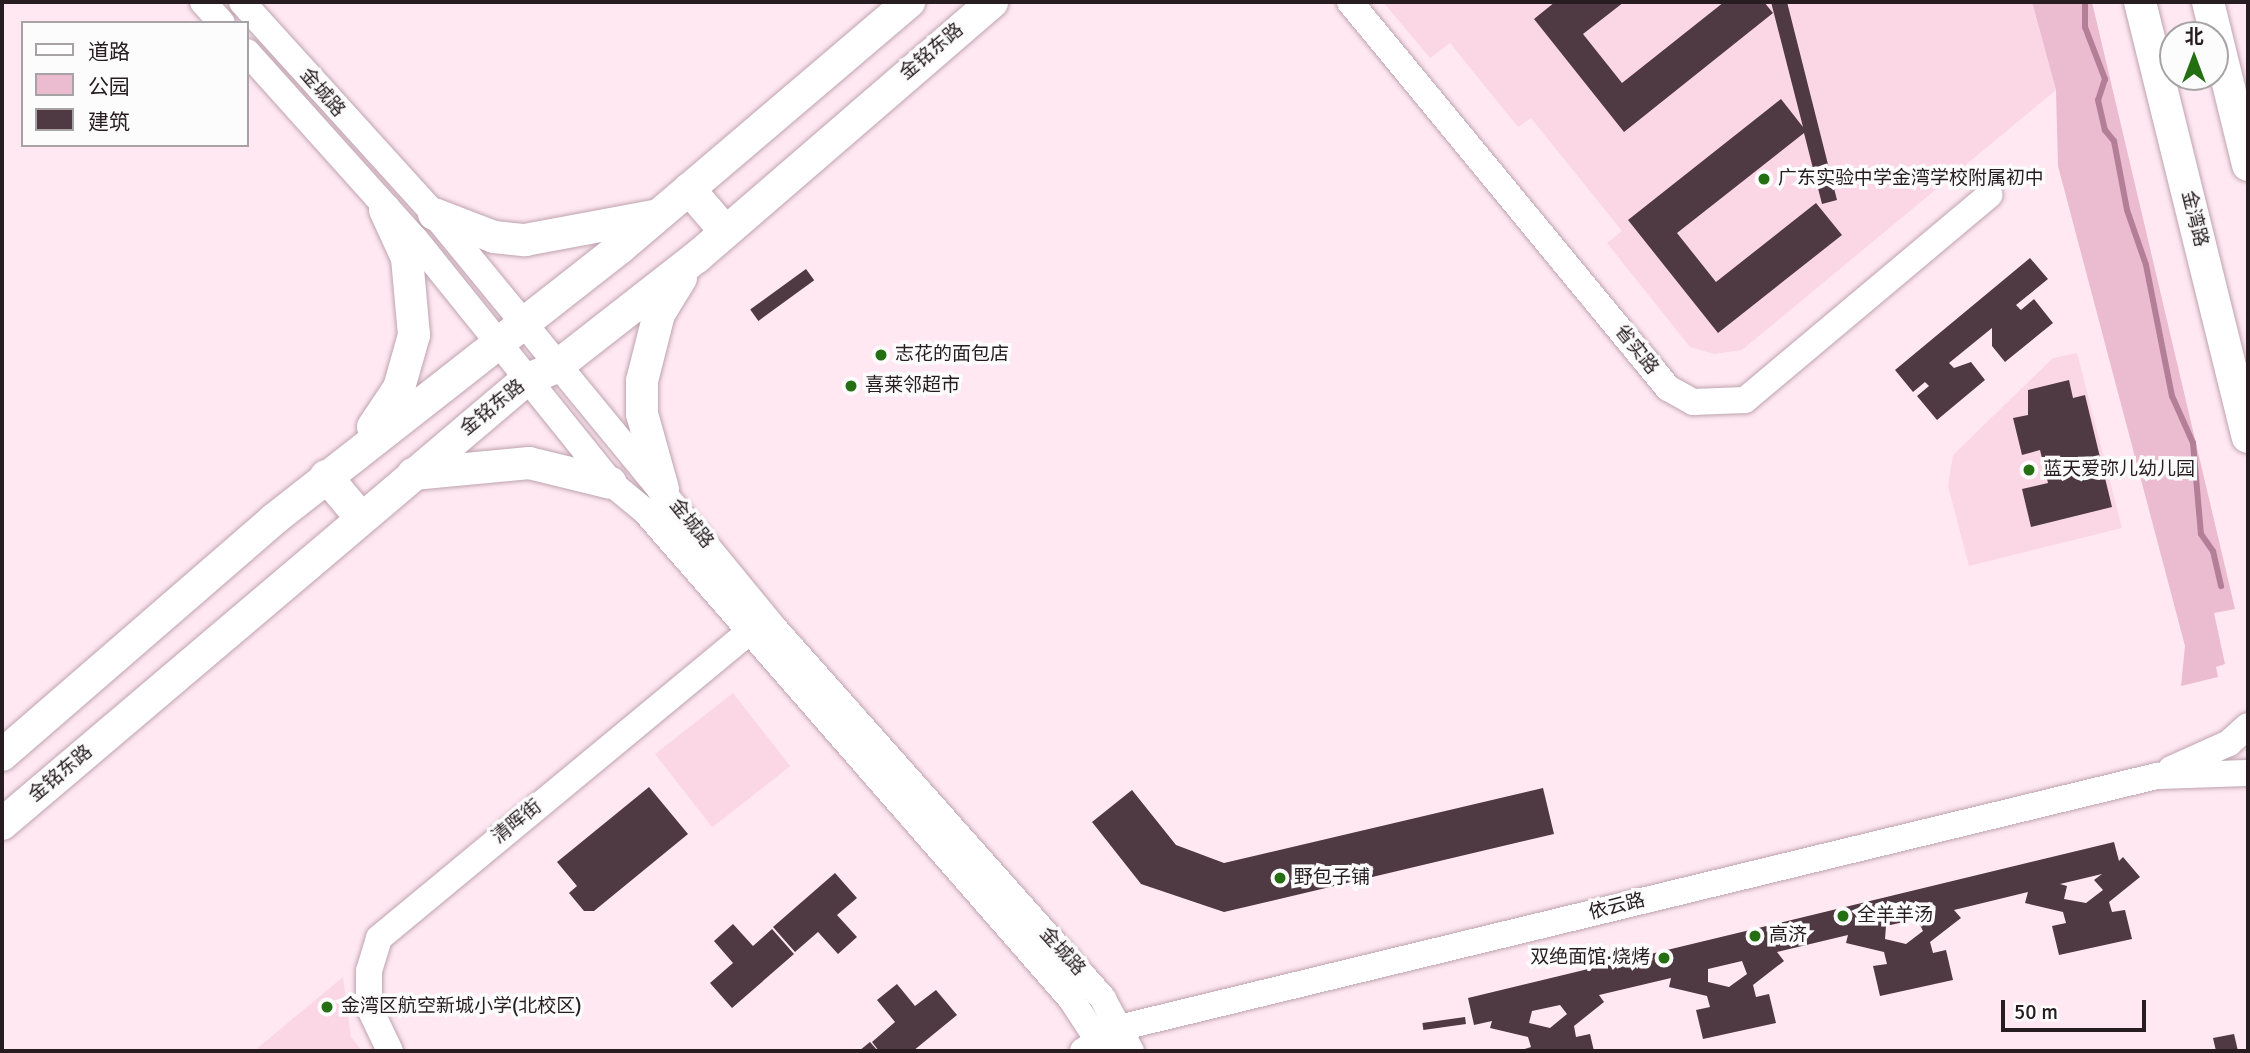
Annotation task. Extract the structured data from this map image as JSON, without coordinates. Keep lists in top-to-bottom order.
{
  "streets": {
    "main road": ["金铭东路", "金湾路"],
    "street": [
      "金城路",
      "省实路",
      "清晖街",
      "依云路"
    ]
  },
  "crossings": [
    ["金铭东路", "金城路"],
    ["金城路", "清晖街"],
    ["金城路", "依云路"]
  ],
  "places": [
    "广东实验中学金湾学校附属初中",
    "志花的面包店",
    "喜莱邻超市",
    "蓝天爱弥儿幼儿园",
    "野包子铺",
    "全羊羊汤",
    "高济",
    "双绝面馆·烧烤",
    "金湾区航空新城小学(北校区)"
  ],
  "legend": ["道路", "公园", "建筑"],
  "scale_bar": "50 m",
  "north": "top"
}
